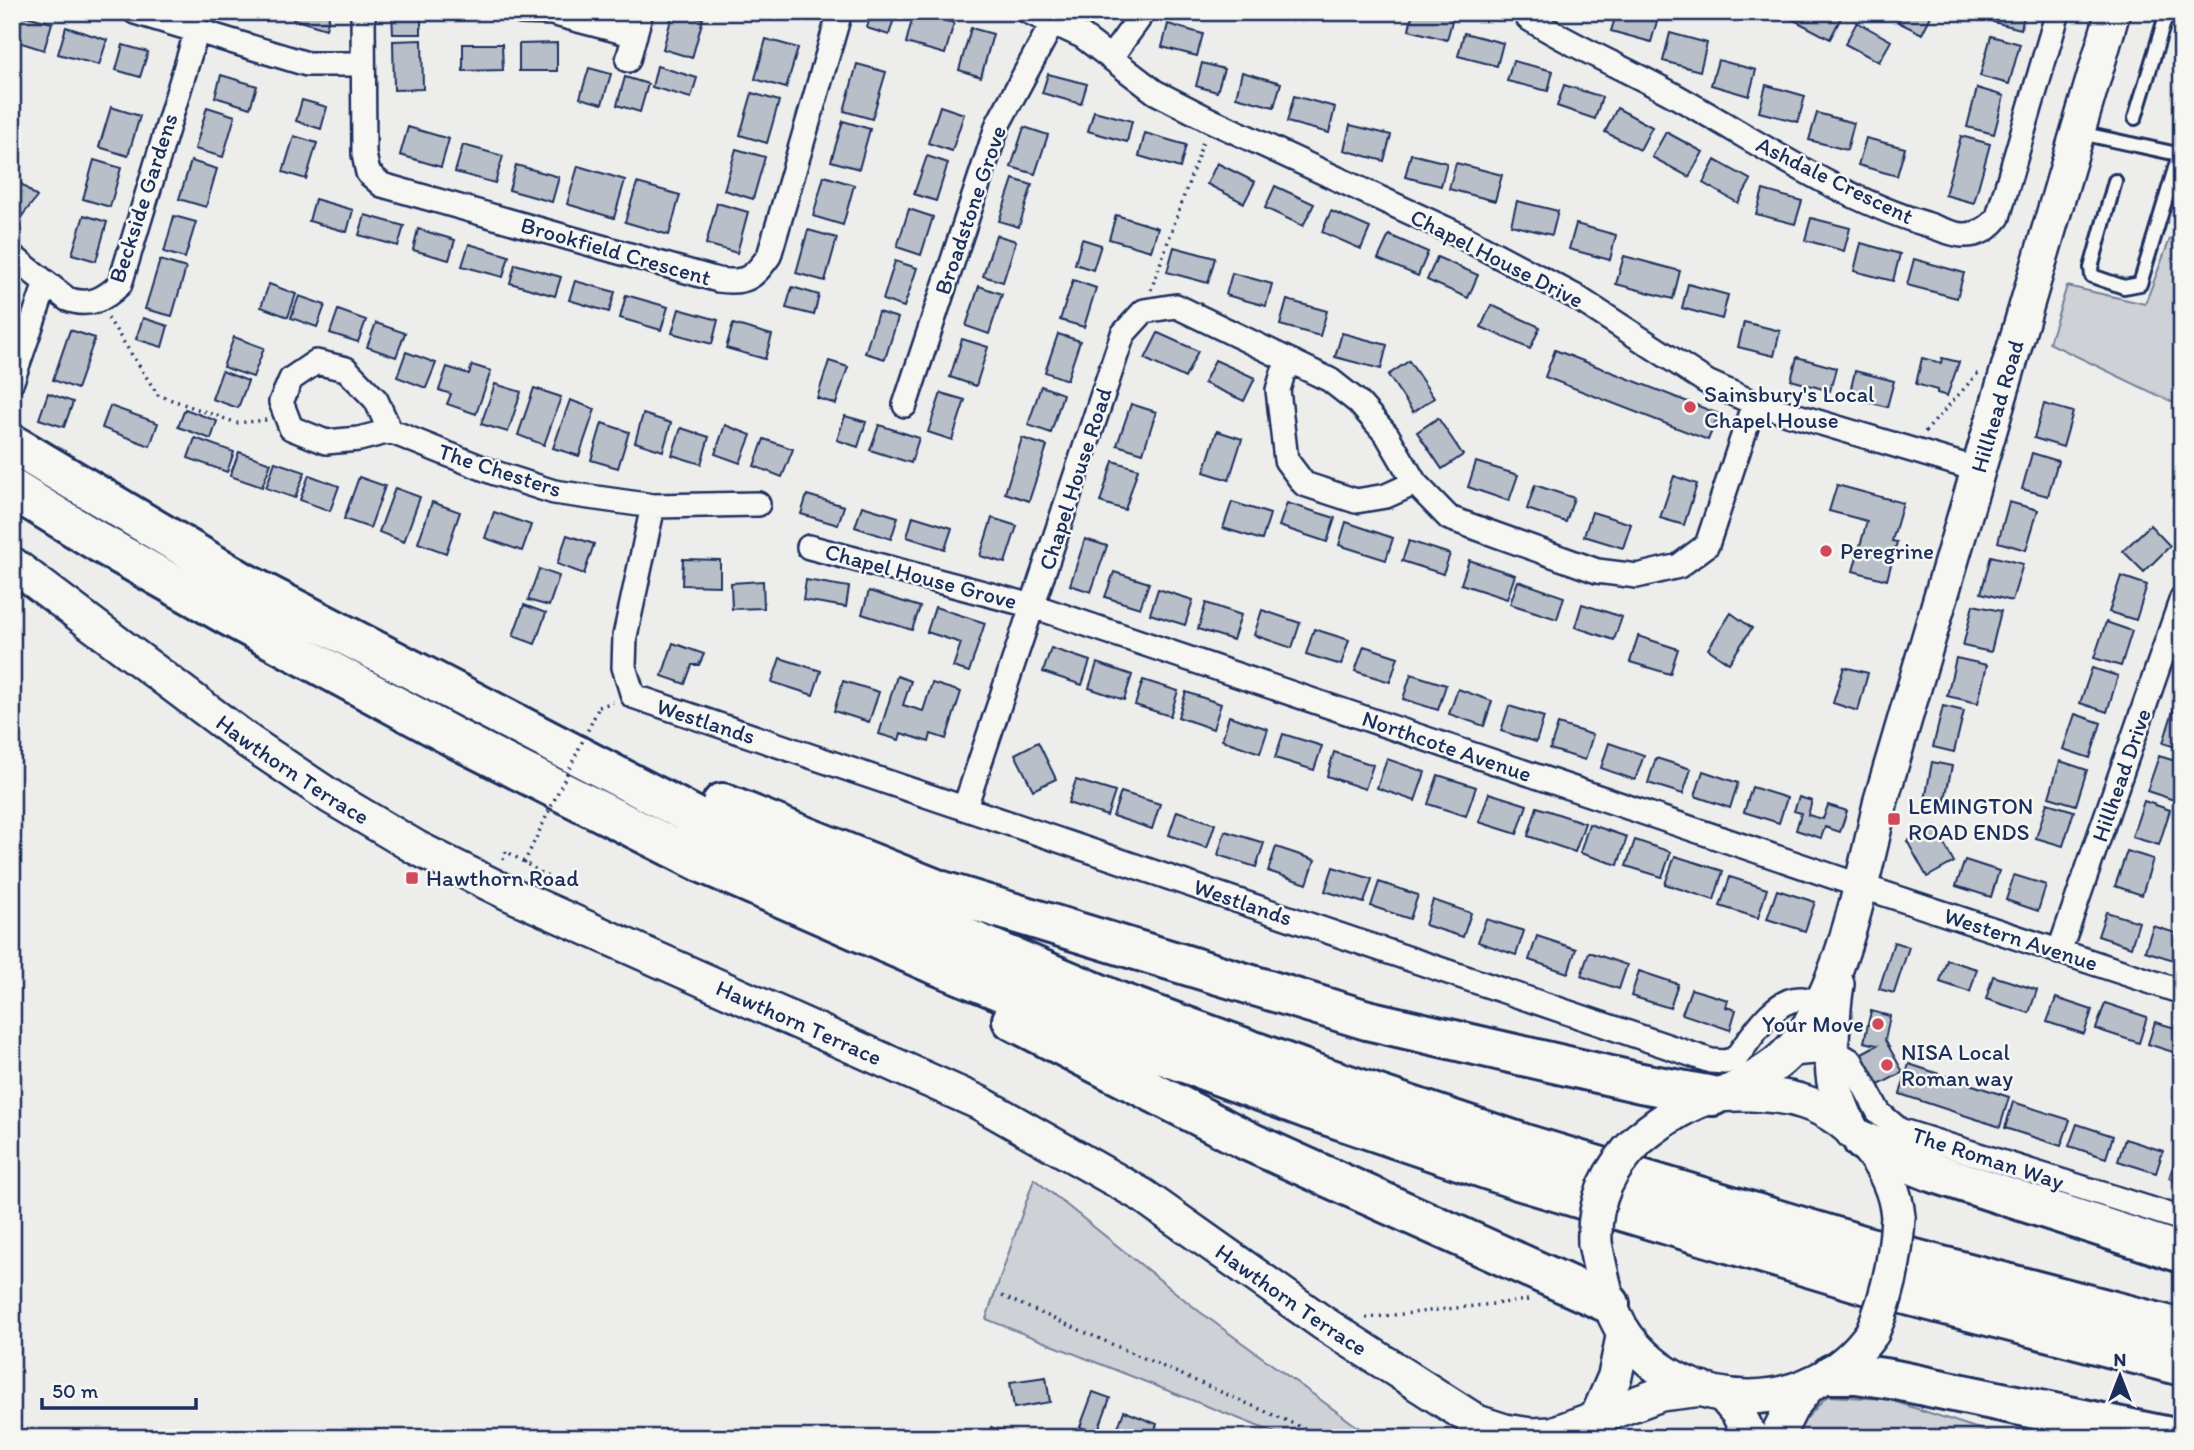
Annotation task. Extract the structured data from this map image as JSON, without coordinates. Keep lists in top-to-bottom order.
{
  "streets": {
    "main road": ["Hillhead Road", "Hawthorn Terrace"],
    "street": [
      "Ashdale Crescent",
      "Beckside Gardens",
      "Broadstone Grove",
      "Brookfield Crescent",
      "Chapel House Drive",
      "The Chesters",
      "Chapel House Road",
      "Chapel House Grove",
      "Westlands",
      "Northcote Avenue",
      "Hillhead Drive",
      "Western Avenue",
      "The Roman Way"
    ]
  },
  "crossings": [
    ["Broadstone Grove", "Chapel House Drive"],
    ["Chapel House Drive", "Hillhead Road"],
    ["Hillhead Road", "Westlands"],
    ["Hillhead Road", "Northcote Avenue"],
    ["Hillhead Road", "Western Avenue"],
    ["Hillhead Road", "The Roman Way"],
    ["The Chesters", "Westlands"],
    ["Chapel House Road", "Chapel House Grove"],
    ["Chapel House Road", "Westlands"],
    ["Chapel House Road", "Northcote Avenue"],
    ["Chapel House Grove", "Northcote Avenue"],
    ["Northcote Avenue", "Western Avenue"],
    ["Hillhead Drive", "Western Avenue"]
  ],
  "places": {
    "other": [
      "Sainsbury's Local Chapel House",
      "Peregrine",
      "Your Move",
      "NISA Local Roman way"
    ],
    "transit": ["LEMINGTON ROAD ENDS", "Hawthorn Road"]
  },
  "scale_bar": "50 m",
  "north": "top"
}
